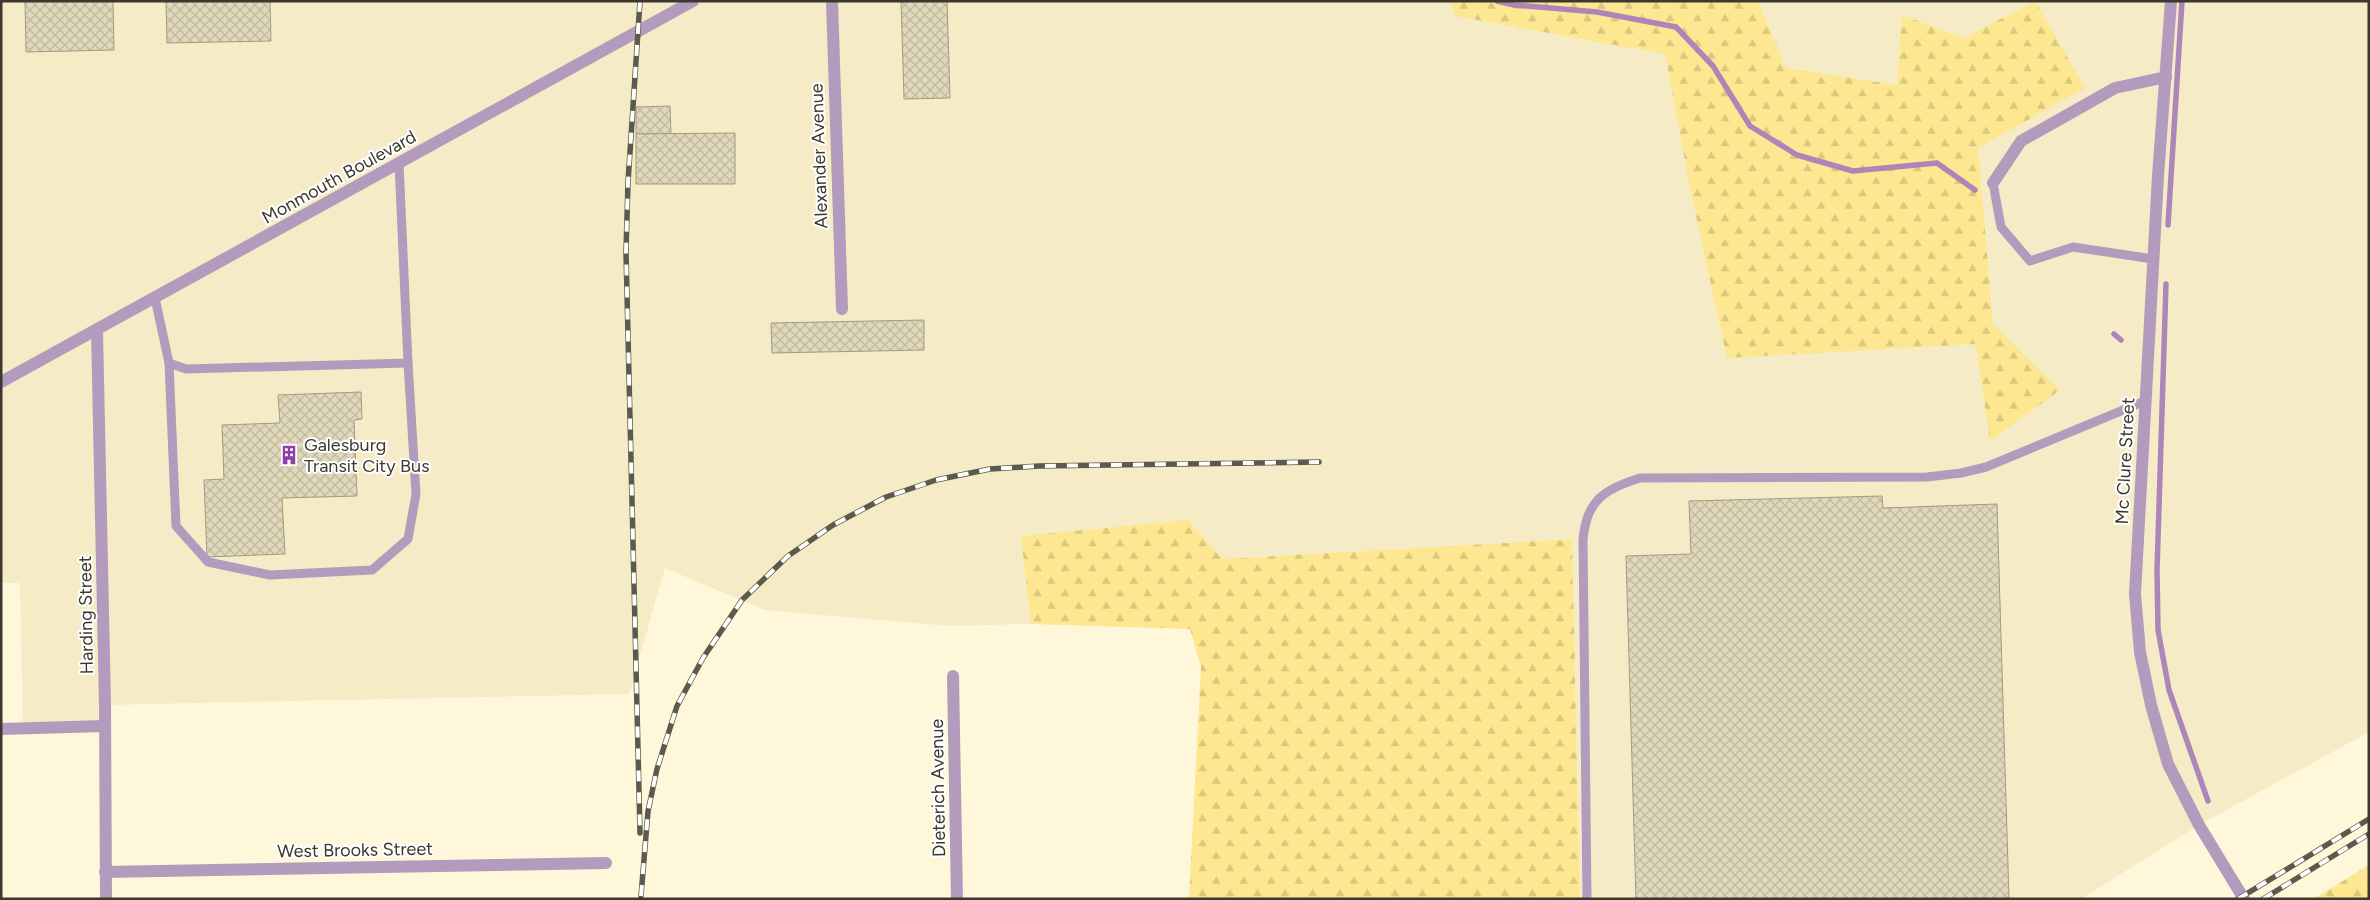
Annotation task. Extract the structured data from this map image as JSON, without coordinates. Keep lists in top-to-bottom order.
{
  "streets": {
    "street": [
      "Alexander Avenue",
      "Monmouth Boulevard",
      "Mc Clure Street",
      "Harding Street",
      "Dieterich Avenue",
      "West Brooks Street"
    ]
  },
  "crossings": [
    ["Monmouth Boulevard", "Harding Street"],
    ["Harding Street", "West Brooks Street"]
  ],
  "places": {
    "building": ["Galesburg Transit City Bus"]
  }
}
